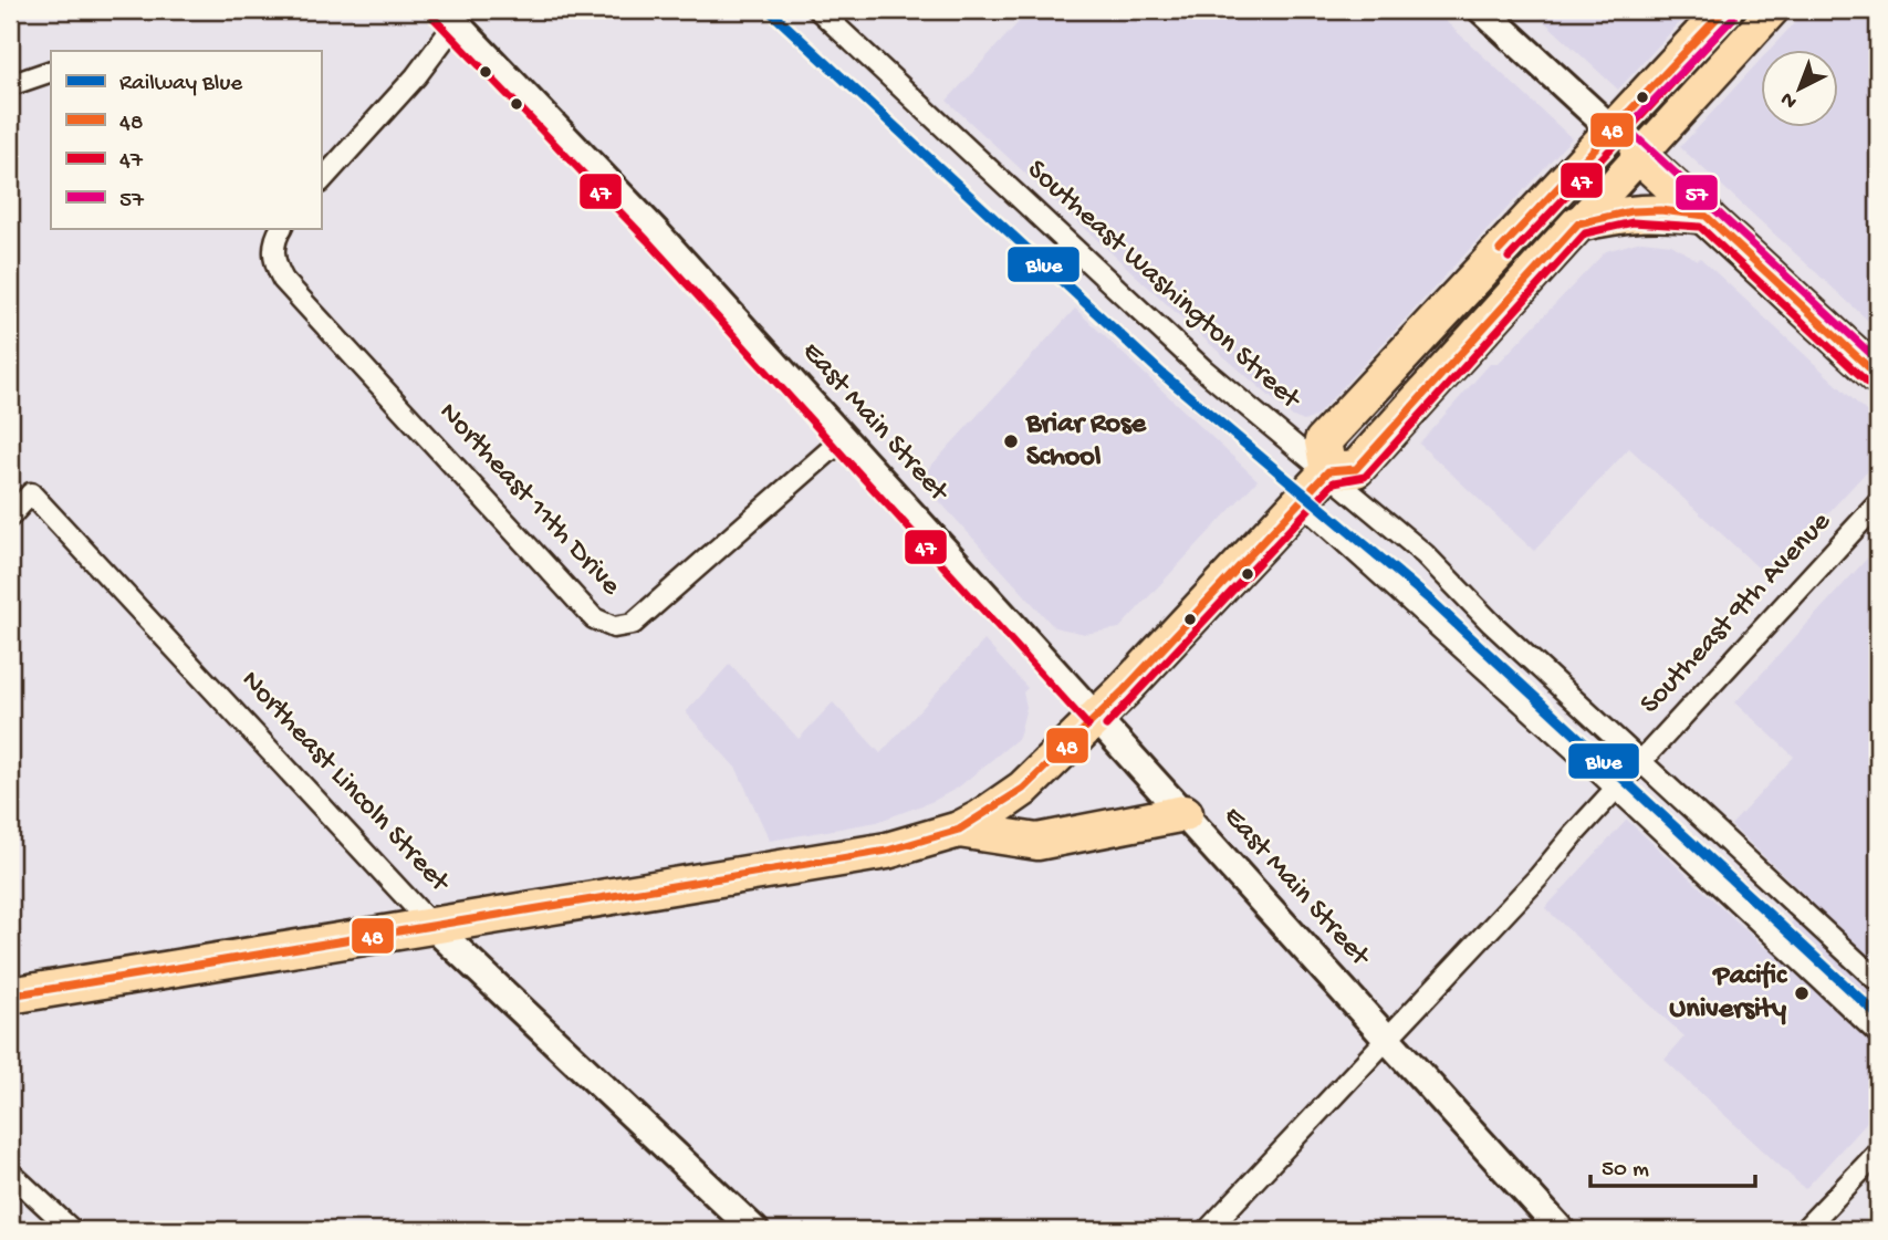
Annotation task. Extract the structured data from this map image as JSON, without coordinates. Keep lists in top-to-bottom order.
{
  "streets": {
    "street": [
      "Southeast Washington Street",
      "East Main Street",
      "Northeast 11th Drive",
      "Southeast 9th Avenue",
      "Northeast Lincoln Street"
    ]
  },
  "crossings": [
    ["Southeast Washington Street", "Southeast 9th Avenue"],
    ["East Main Street", "Northeast 11th Drive"],
    ["East Main Street", "Southeast 9th Avenue"]
  ],
  "places": ["Briar Rose School", "Pacific University"],
  "lines": [
    "rail line Blue",
    "transit line 48",
    "transit line 47",
    "transit line 57"
  ],
  "legend": [
    "Railway Blue",
    "48",
    "47",
    "57"
  ],
  "scale_bar": "50 m",
  "north": "bottom left"
}
